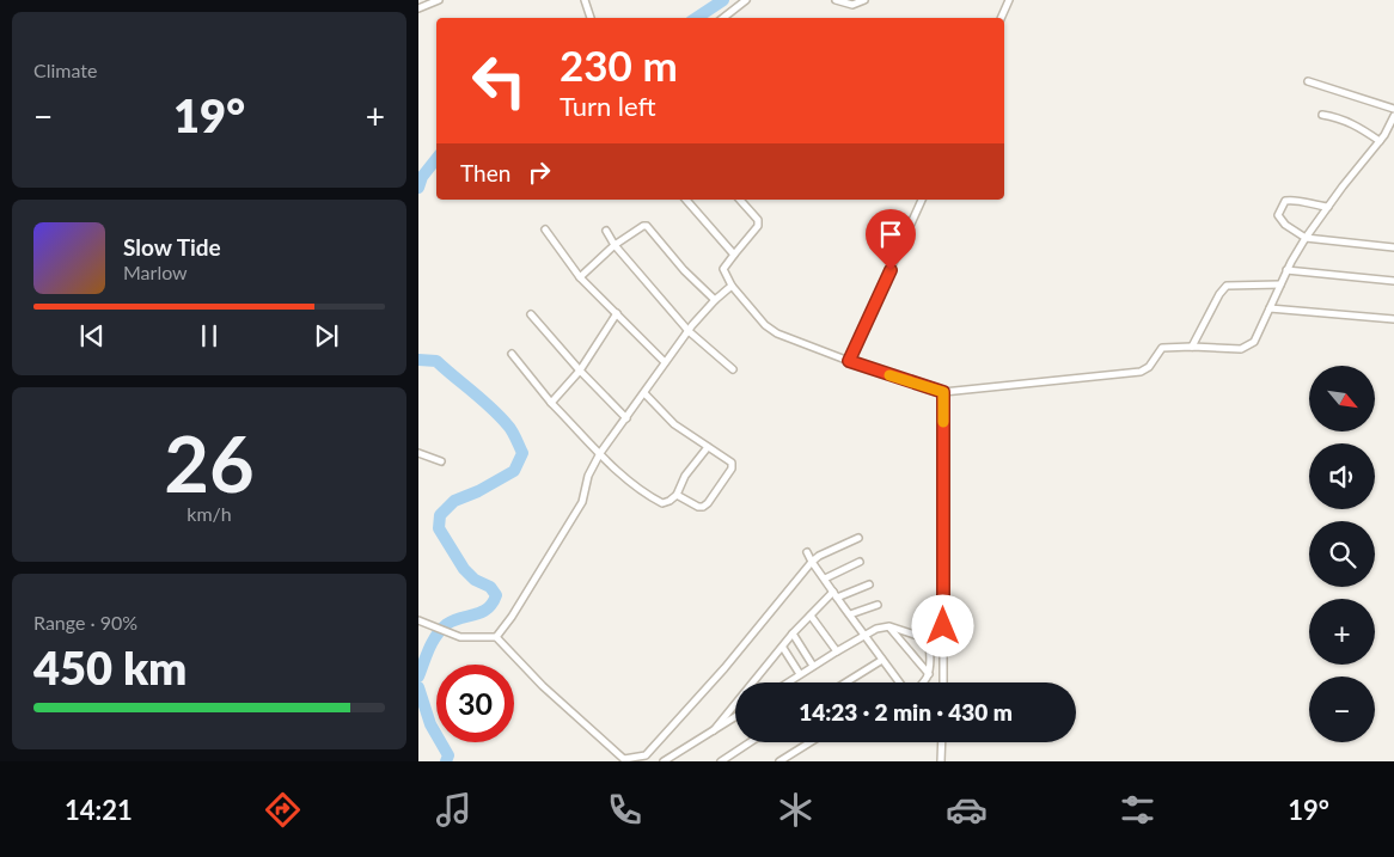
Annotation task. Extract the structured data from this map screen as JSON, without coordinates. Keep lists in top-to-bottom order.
{
  "north": "bottom right",
  "page": {
    "tile": [
      "Climate",
      ["26", "km/h"],
      ["Range · 90%", "450 km"]
    ],
    "turn": ["230 m", "Turn left"],
    "heat": ["−", "19°", "+"],
    "then": "Then",
    "song": ["Slow Tide", "Marlow"],
    "map_buttons": ["+", "−"],
    "limit": "30",
    "trip": "14:23 · 2 min · 430 m",
    "tabs": ["14:21", "19°"]
  }
}
